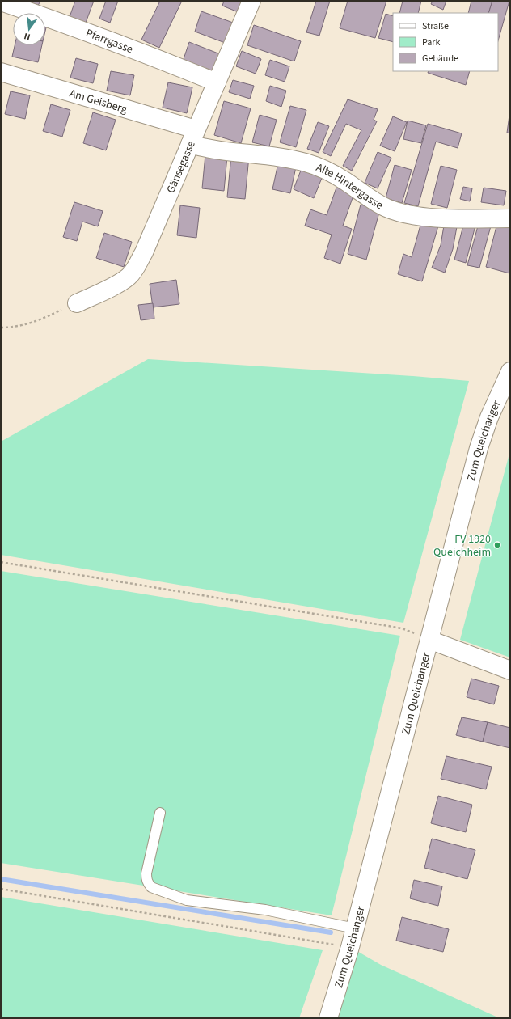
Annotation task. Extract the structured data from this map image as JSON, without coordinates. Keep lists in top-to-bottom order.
{
  "streets": {
    "street": [
      "Pfarrgasse",
      "Am Geisberg",
      "Gänsegasse",
      "Alte Hintergasse",
      "Zum Queichanger"
    ]
  },
  "crossings": [
    ["Pfarrgasse", "Gänsegasse"],
    ["Am Geisberg", "Gänsegasse"],
    ["Am Geisberg", "Alte Hintergasse"],
    ["Gänsegasse", "Alte Hintergasse"]
  ],
  "places": ["FV 1920 Queichheim"],
  "legend": ["Straße", "Park", "Gebäude"],
  "north": "bottom"
}
